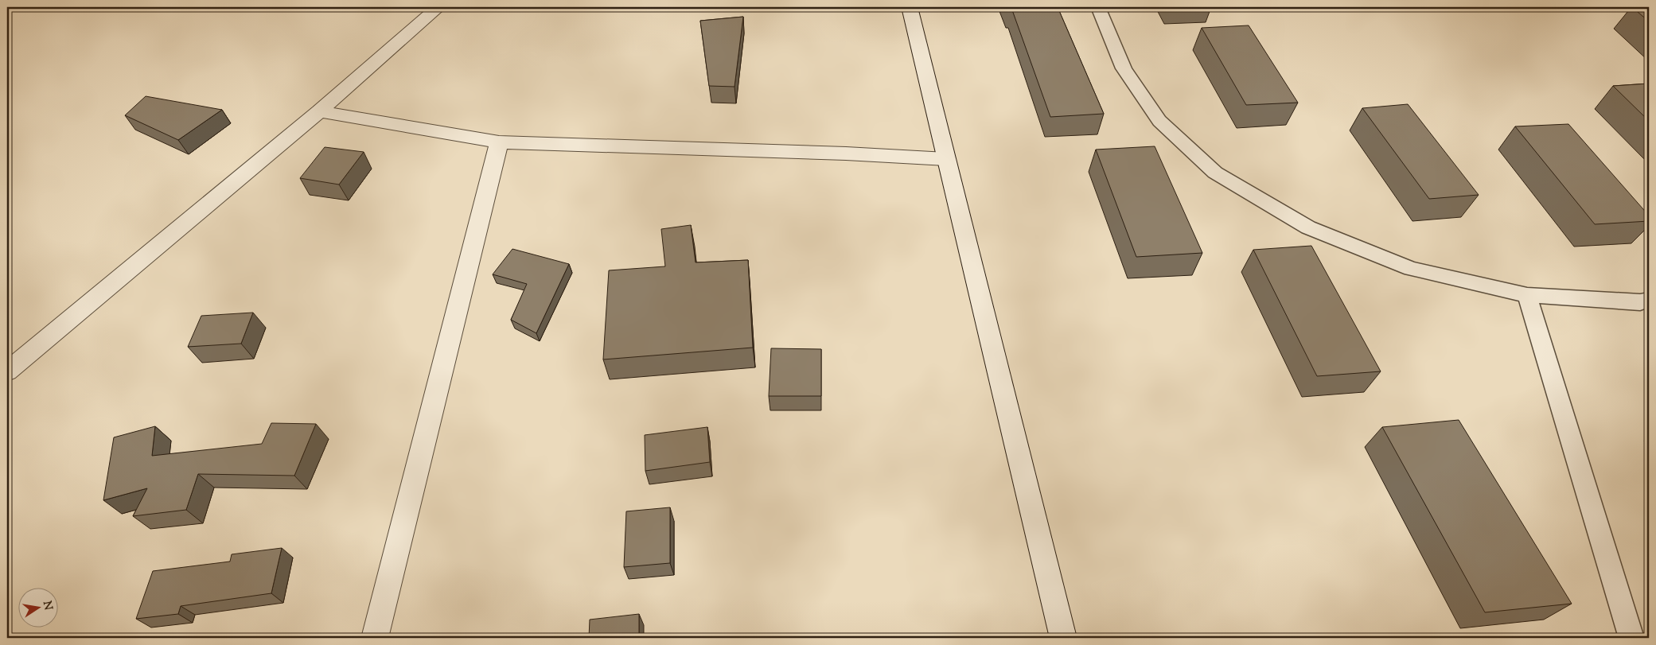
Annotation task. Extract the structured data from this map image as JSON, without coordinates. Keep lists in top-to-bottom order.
{
  "north": "right"
}
